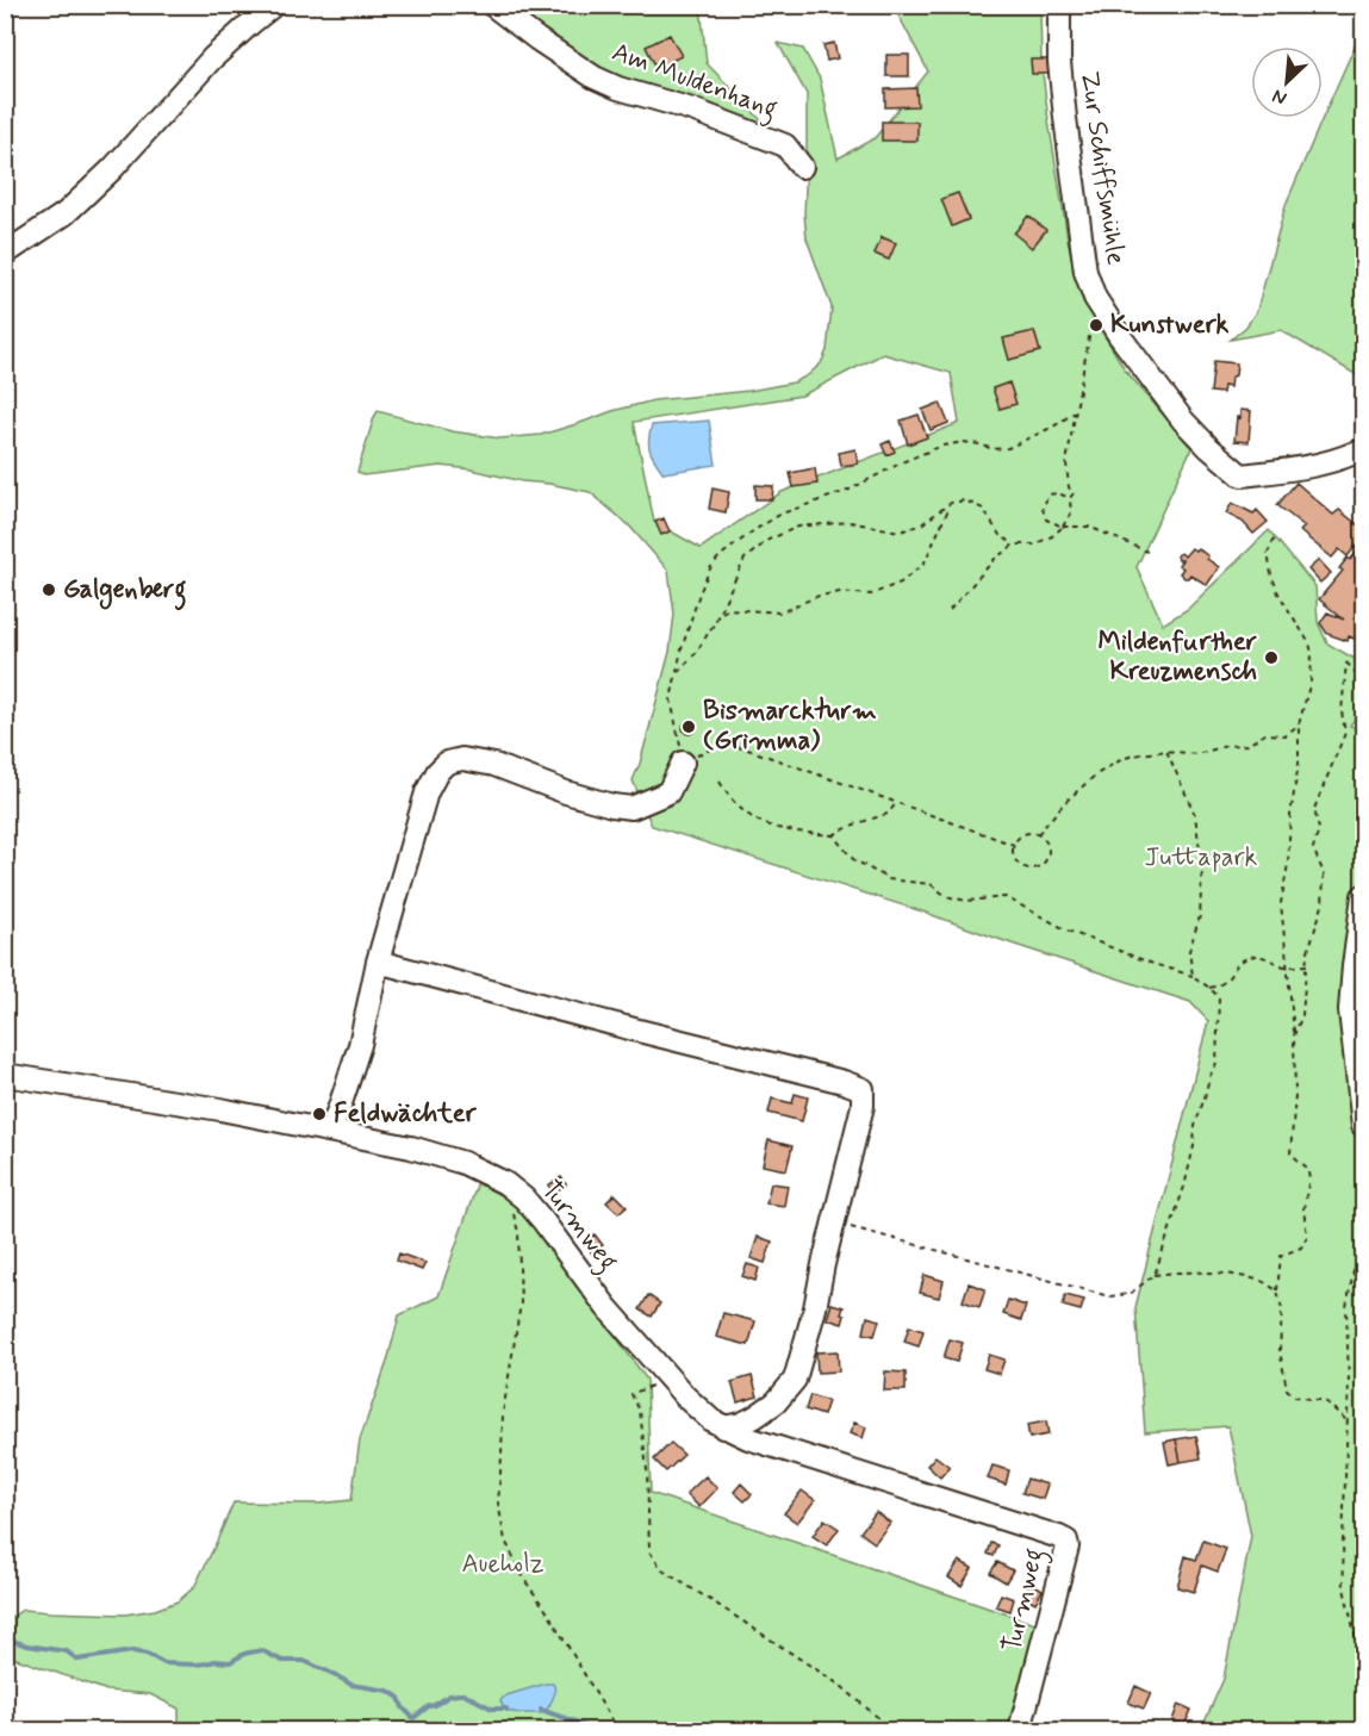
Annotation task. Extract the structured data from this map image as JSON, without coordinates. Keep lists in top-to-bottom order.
{
  "streets": {
    "street": ["Am Muldenhang", "Zur Schiffsmühle", "Turmweg"]
  },
  "parks": ["Juttapark", "Aueholz"],
  "places": [
    "Kunstwerk",
    "Galgenberg",
    "Mildenfurther Kreuzmensch",
    "Bismarckturm (Grimma)",
    "Feldwächter"
  ],
  "north": "bottom left"
}
